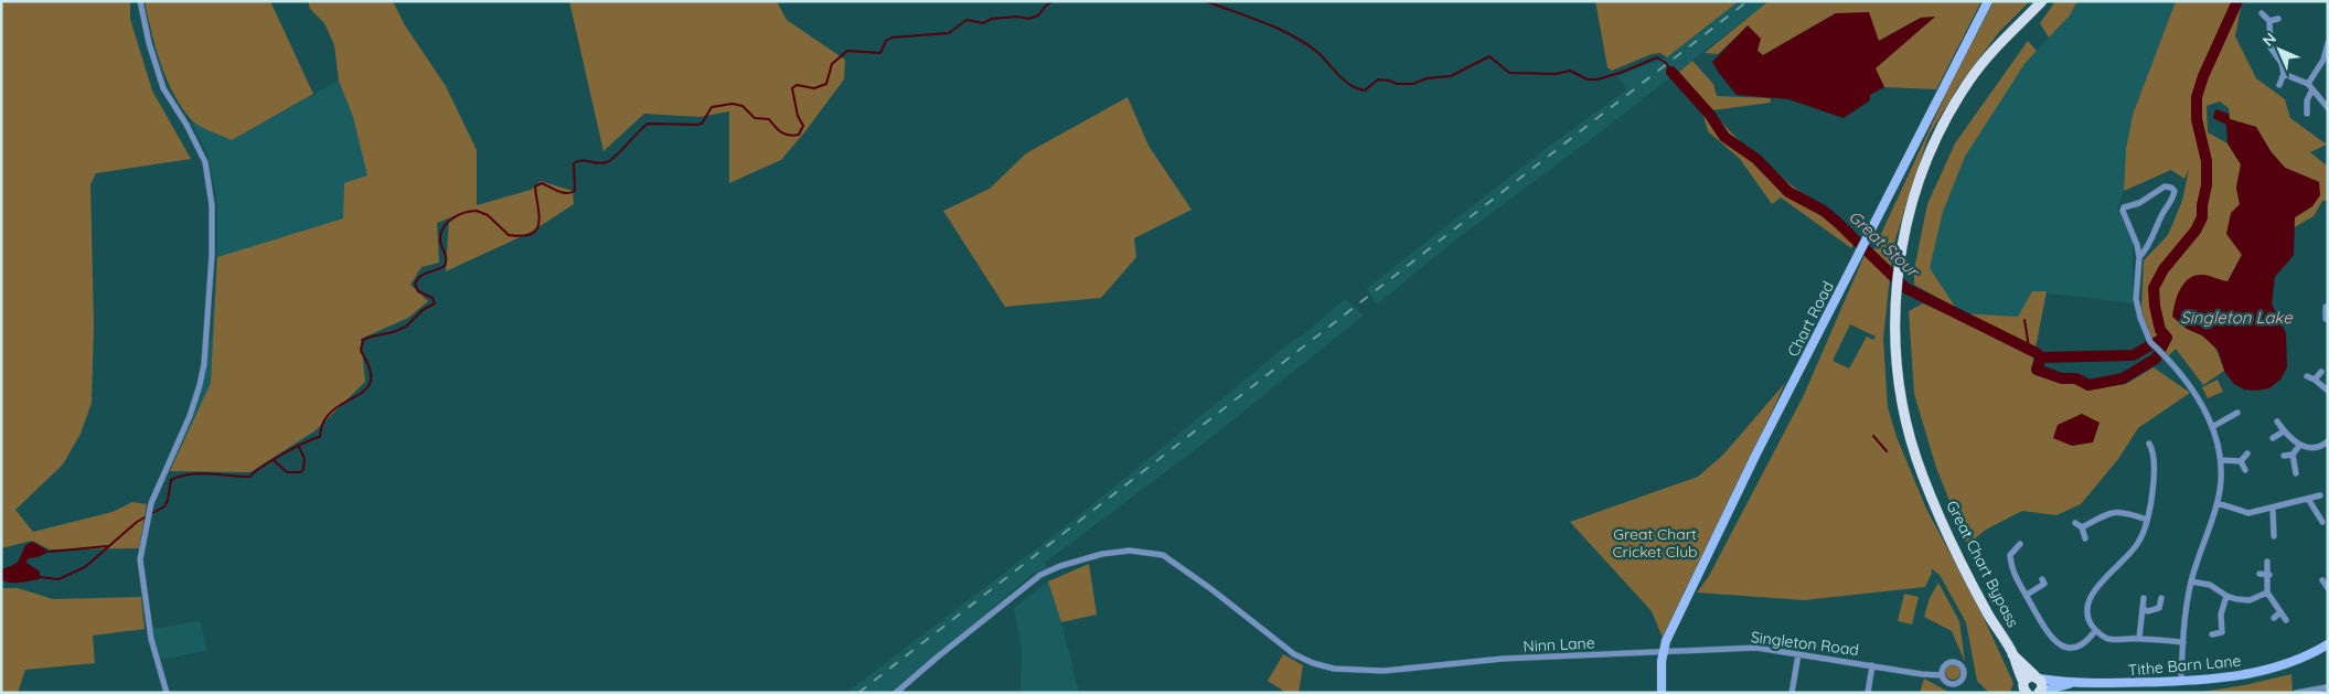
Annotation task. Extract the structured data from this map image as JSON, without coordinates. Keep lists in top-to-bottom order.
{
  "streets": {
    "main road": ["Great Chart Bypass"],
    "street": [
      "Chart Road",
      "Singleton Road",
      "Ninn Lane",
      "Tithe Barn Lane"
    ]
  },
  "crossings": [
    ["Chart Road", "Singleton Road"],
    ["Chart Road", "Ninn Lane"],
    ["Great Chart Bypass", "Tithe Barn Lane"],
    ["Singleton Road", "Ninn Lane"]
  ],
  "water": ["Great Stour", "Singleton Lake"],
  "parks": ["Great Chart Cricket Club"],
  "north": "top left"
}
